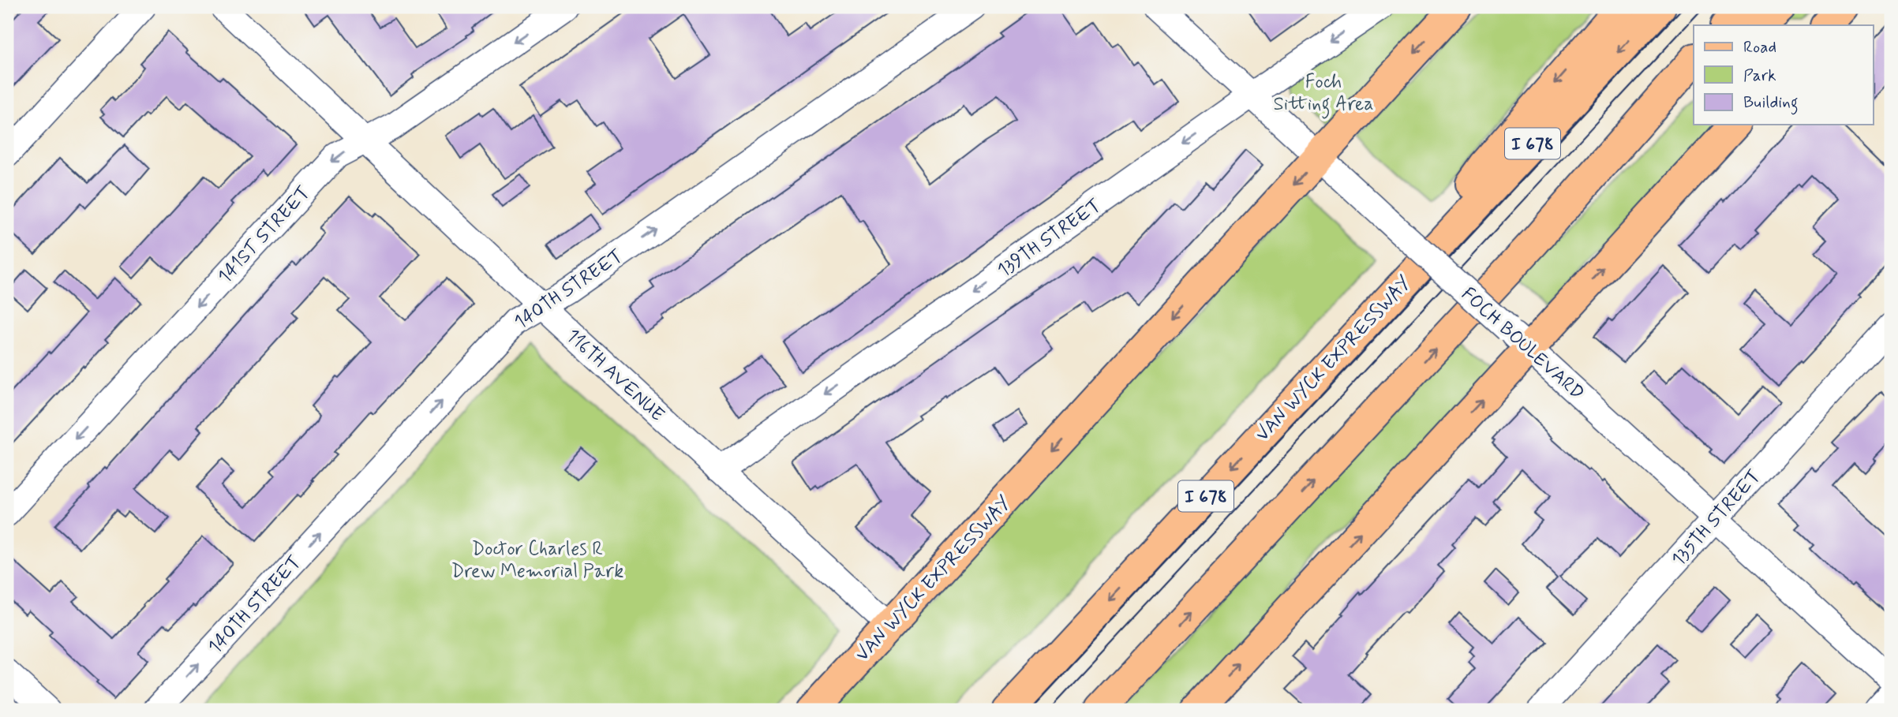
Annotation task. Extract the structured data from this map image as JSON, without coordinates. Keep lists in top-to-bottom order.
{
  "streets": {
    "main road": ["I 678", "VAN WYCK EXPRESSWAY"],
    "street": [
      "141ST STREET",
      "139TH STREET",
      "140TH STREET",
      "FOCH BOULEVARD",
      "116TH AVENUE",
      "135TH STREET"
    ]
  },
  "crossings": [
    ["141ST STREET", "116TH AVENUE"],
    ["139TH STREET", "FOCH BOULEVARD"],
    ["139TH STREET", "116TH AVENUE"],
    ["140TH STREET", "116TH AVENUE"],
    ["FOCH BOULEVARD", "VAN WYCK EXPRESSWAY"],
    ["FOCH BOULEVARD", "135TH STREET"],
    ["VAN WYCK EXPRESSWAY", "116TH AVENUE"]
  ],
  "one_way": ["141ST STREET", "139TH STREET", "140TH STREET"],
  "parks": ["Foch Sitting Area", "Doctor Charles R Drew Memorial Park"],
  "legend": ["Road", "Park", "Building"]
}
